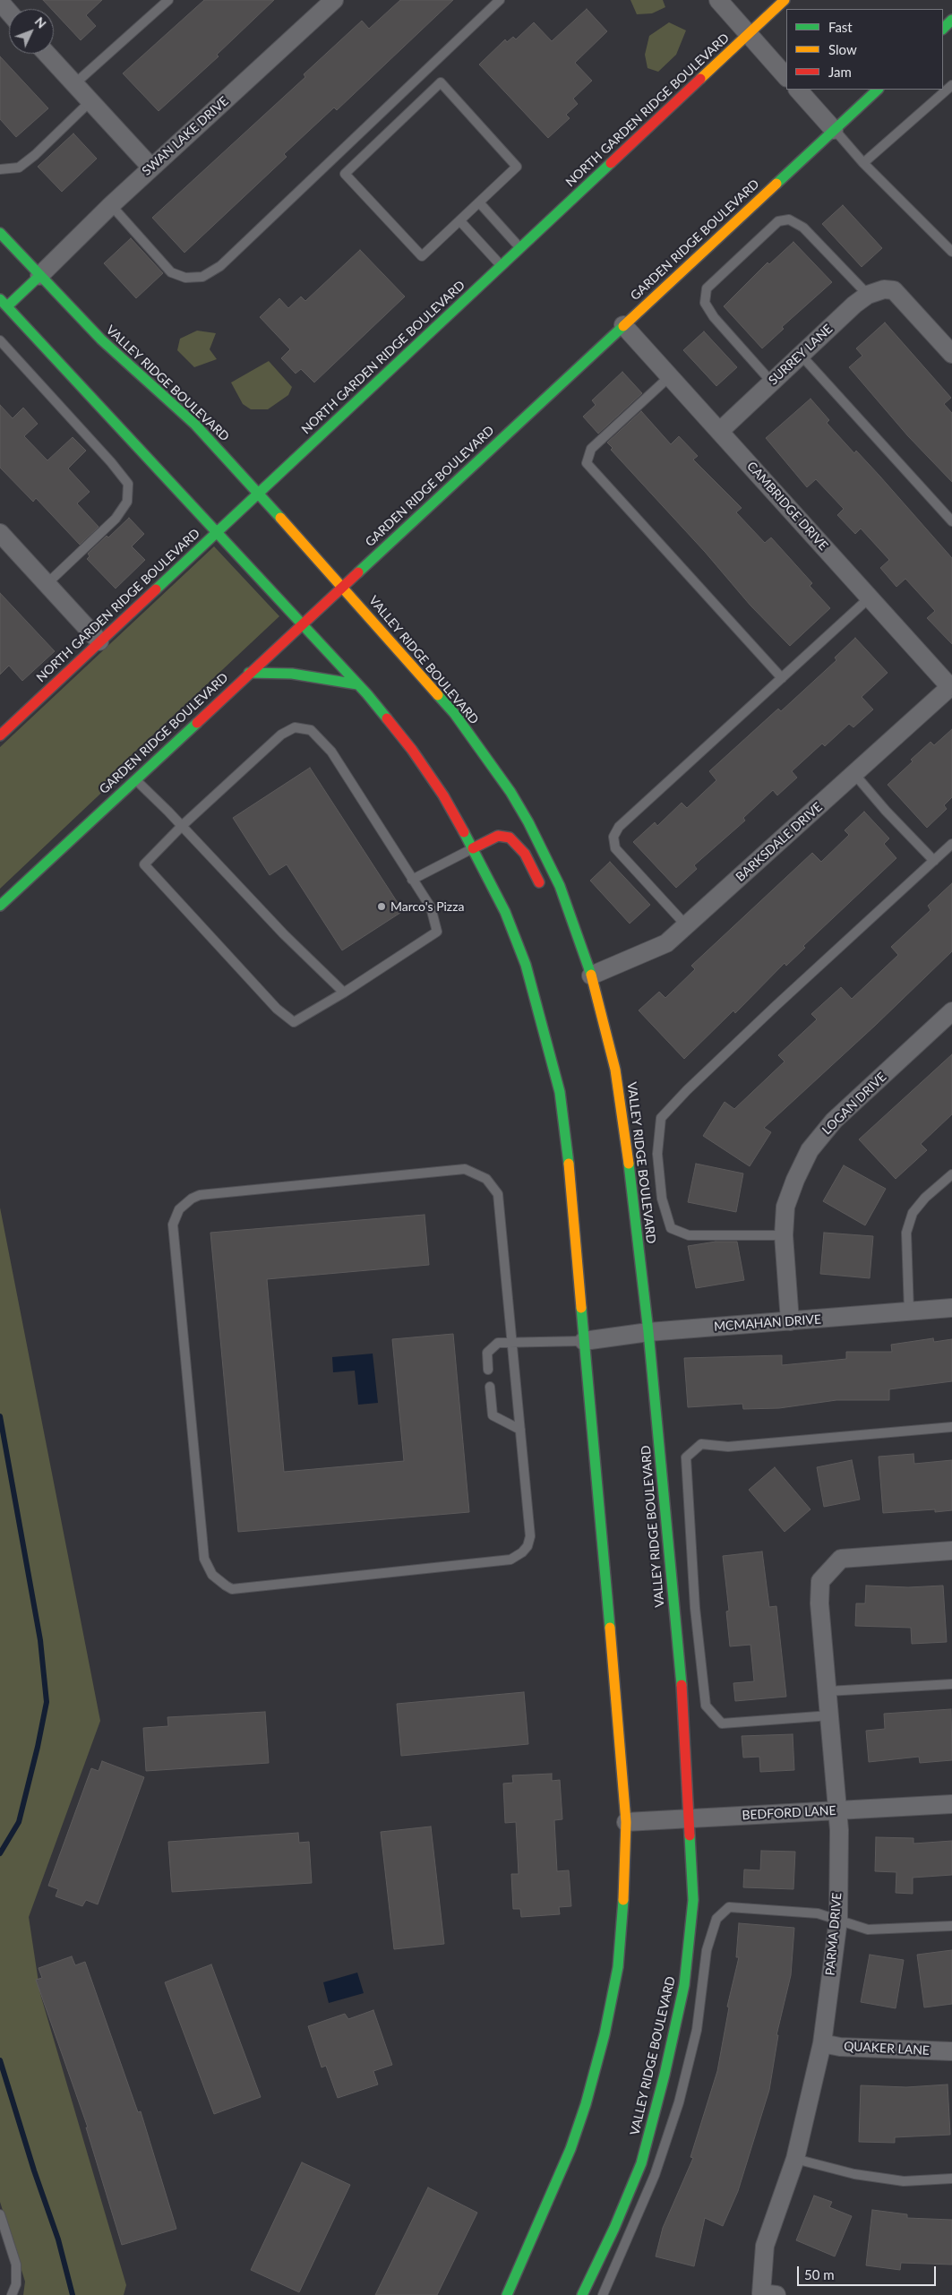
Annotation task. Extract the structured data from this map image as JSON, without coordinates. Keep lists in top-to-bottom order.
{
  "streets": {
    "main road": ["NORTH GARDEN RIDGE BOULEVARD", "GARDEN RIDGE BOULEVARD", "VALLEY RIDGE BOULEVARD"],
    "street": [
      "SWAN LAKE DRIVE",
      "SURREY LANE",
      "CAMBRIDGE DRIVE",
      "BARKSDALE DRIVE",
      "LOGAN DRIVE",
      "MCMAHAN DRIVE",
      "BEDFORD LANE",
      "PARMA DRIVE",
      "QUAKER LANE"
    ]
  },
  "crossings": [
    ["NORTH GARDEN RIDGE BOULEVARD", "VALLEY RIDGE BOULEVARD"],
    ["SWAN LAKE DRIVE", "VALLEY RIDGE BOULEVARD"],
    ["GARDEN RIDGE BOULEVARD", "VALLEY RIDGE BOULEVARD"],
    ["GARDEN RIDGE BOULEVARD", "CAMBRIDGE DRIVE"],
    ["SURREY LANE", "CAMBRIDGE DRIVE"],
    ["VALLEY RIDGE BOULEVARD", "BARKSDALE DRIVE"],
    ["VALLEY RIDGE BOULEVARD", "MCMAHAN DRIVE"],
    ["VALLEY RIDGE BOULEVARD", "BEDFORD LANE"],
    ["CAMBRIDGE DRIVE", "BARKSDALE DRIVE"],
    ["LOGAN DRIVE", "MCMAHAN DRIVE"],
    ["BEDFORD LANE", "PARMA DRIVE"],
    ["PARMA DRIVE", "QUAKER LANE"]
  ],
  "places": ["Marco's Pizza"],
  "legend": ["Fast", "Slow", "Jam"],
  "scale_bar": "50 m",
  "north": "top right"
}
